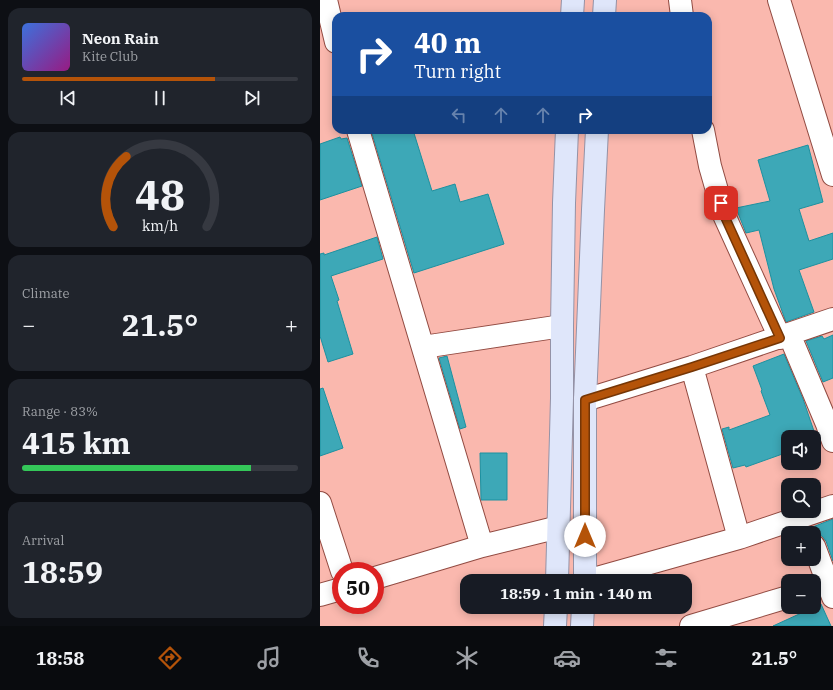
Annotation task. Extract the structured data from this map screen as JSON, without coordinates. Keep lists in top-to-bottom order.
{
  "page": {
    "turn": ["40 m", "Turn right"],
    "song": ["Neon Rain", "Kite Club"],
    "tile": [
      "Climate",
      ["Range · 83%", "415 km"],
      ["Arrival", "18:59"]
    ],
    "heat": ["−", "21.5°", "+"],
    "map_buttons": ["+", "−"],
    "limit": "50",
    "trip": "18:59 · 1 min · 140 m",
    "tabs": ["18:58", "21.5°"],
    "gauge": ["48", "km/h"]
  }
}
